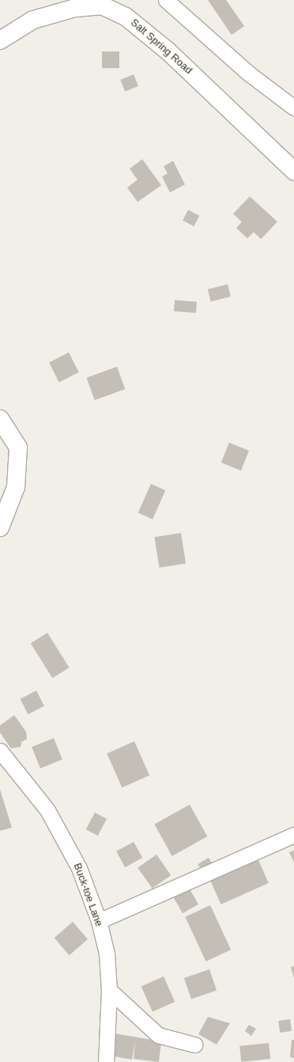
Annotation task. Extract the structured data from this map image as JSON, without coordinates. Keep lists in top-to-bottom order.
{
  "streets": {
    "street": ["Salt Spring Road", "Buck-toe Lane"]
  }
}
